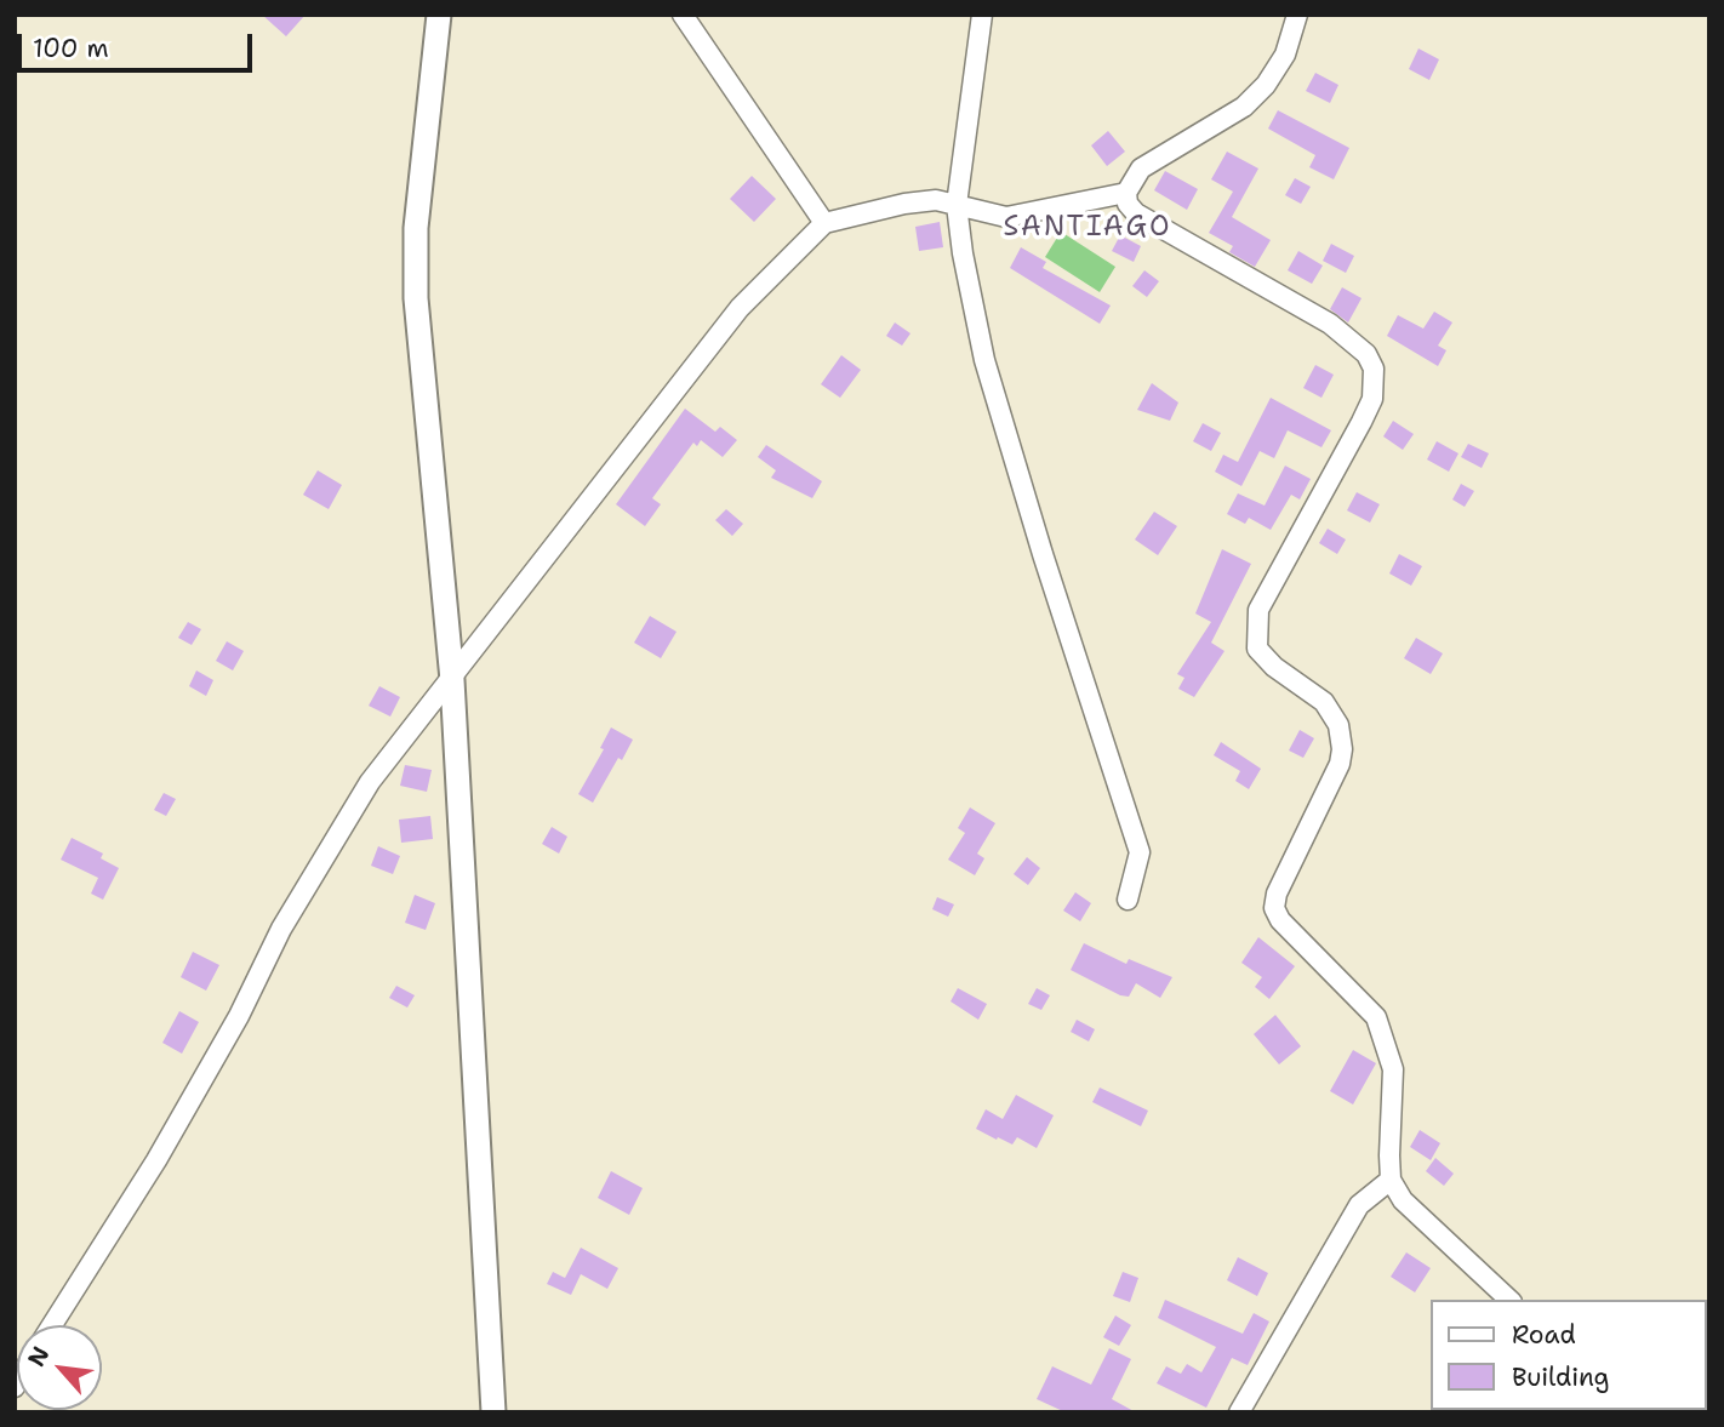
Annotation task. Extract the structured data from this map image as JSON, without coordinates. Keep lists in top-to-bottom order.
{
  "districts": ["SANTIAGO"],
  "legend": ["Road", "Building"],
  "scale_bar": "100 m",
  "north": "top left"
}
